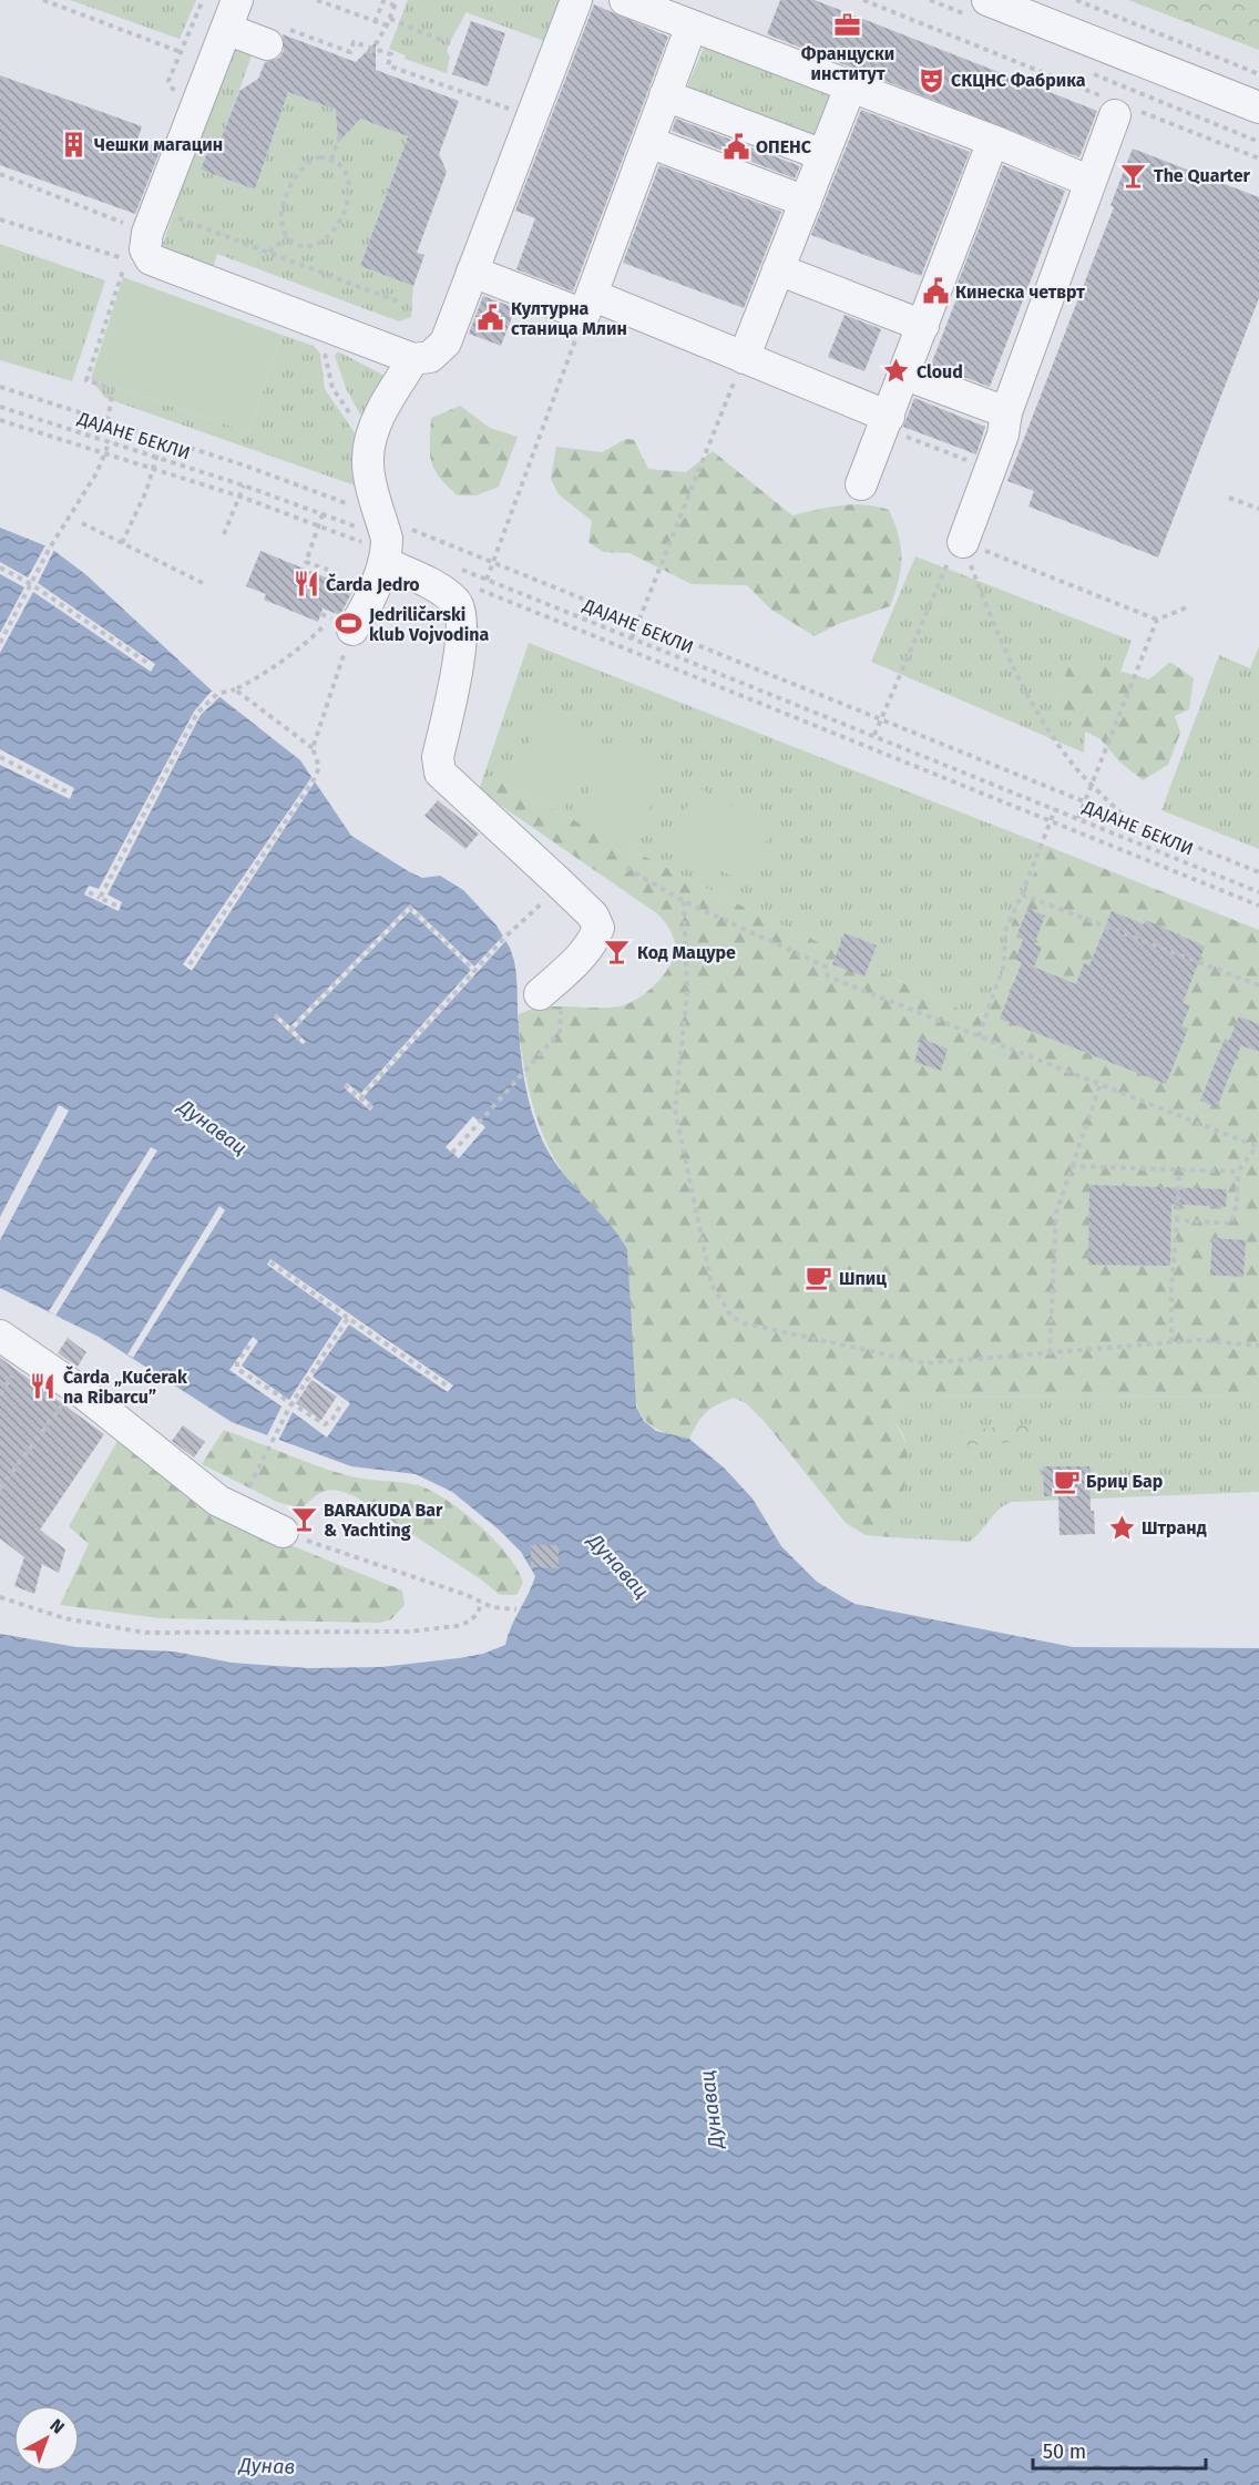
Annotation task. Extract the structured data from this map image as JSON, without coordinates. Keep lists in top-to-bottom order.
{
  "streets": {
    "path": ["ДАЈАНЕ БЕКЛИ"]
  },
  "water": ["Дунавац", "Дунав"],
  "places": {
    "office": ["Француски институт"],
    "theatre": ["СКЦНС Фабрика"],
    "building": ["Чешки магацин"],
    "public building": ["ОПЕНС", "Кинеска четврт", "Културна станица Млин"],
    "bar": ["The Quarter", "Код Мацуре", "BARAKUDA Bar & Yachting"],
    "place": ["Cloud", "Штранд"],
    "restaurant": ["Čarda Jedro", "Čarda „Kućerak na Ribarcu”"],
    "sports": ["Jedriličarski klub Vojvodina"],
    "cafe": ["Шпиц", "Бриџ Бар"]
  },
  "scale_bar": "50 m",
  "north": "top right"
}
